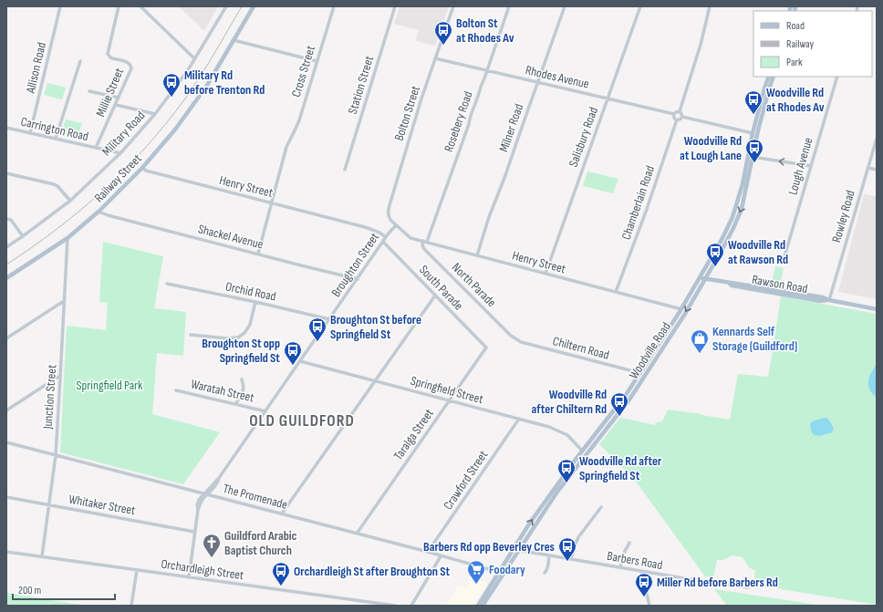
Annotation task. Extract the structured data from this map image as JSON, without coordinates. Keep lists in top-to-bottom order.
{
  "streets": {
    "main road": ["Railway Street", "Rawson Road", "Woodville Road"],
    "street": [
      "Allison Road",
      "Cross Street",
      "Rhodes Avenue",
      "Station Street",
      "Millie Street",
      "Bolton Street",
      "Rosebery Road",
      "Milner Road",
      "Carrington Road",
      "Military Road",
      "Salisbury Road",
      "Lough Avenue",
      "Henry Street",
      "Chamberlain Road",
      "Rowley Road",
      "Shackel Avenue",
      "Broughton Street",
      "North Parade",
      "South Parade",
      "Orchid Road",
      "Chiltern Road",
      "Springfield Street",
      "Waratah Street",
      "Junction Street",
      "Taralga Street",
      "Crawford Street",
      "The Promenade",
      "Whitaker Street",
      "Barbers Road",
      "Orchardleigh Street"
    ]
  },
  "crossings": [
    ["Allison Road", "Carrington Road"],
    ["Cross Street", "Henry Street"],
    ["Cross Street", "Shackel Avenue"],
    ["Rhodes Avenue", "Bolton Street"],
    ["Rhodes Avenue", "Rosebery Road"],
    ["Rhodes Avenue", "Milner Road"],
    ["Rhodes Avenue", "Salisbury Road"],
    ["Rhodes Avenue", "Chamberlain Road"],
    ["Millie Street", "Carrington Road"],
    ["Bolton Street", "Henry Street"],
    ["Bolton Street", "Broughton Street"],
    ["Rosebery Road", "Henry Street"],
    ["Rosebery Road", "North Parade"],
    ["Milner Road", "Henry Street"],
    ["Carrington Road", "Military Road"],
    ["Salisbury Road", "Henry Street"],
    ["Railway Street", "Henry Street"],
    ["Railway Street", "Shackel Avenue"],
    ["Railway Street", "Junction Street"],
    ["Henry Street", "Chamberlain Road"],
    ["Henry Street", "Broughton Street"],
    ["Henry Street", "North Parade"],
    ["Henry Street", "Woodville Road"],
    ["Rowley Road", "Rawson Road"],
    ["Shackel Avenue", "Broughton Street"],
    ["Broughton Street", "South Parade"],
    ["Broughton Street", "Orchid Road"],
    ["Broughton Street", "Springfield Street"],
    ["Broughton Street", "Waratah Street"],
    ["Broughton Street", "The Promenade"],
    ["Broughton Street", "Whitaker Street"],
    ["Broughton Street", "Orchardleigh Street"],
    ["Rawson Road", "Woodville Road"],
    ["North Parade", "Chiltern Road"],
    ["South Parade", "Taralga Street"],
    ["Chiltern Road", "Woodville Road"],
    ["Woodville Road", "Springfield Street"],
    ["Woodville Road", "The Promenade"],
    ["Woodville Road", "Barbers Road"],
    ["Springfield Street", "Taralga Street"],
    ["Springfield Street", "Crawford Street"],
    ["Junction Street", "The Promenade"],
    ["Junction Street", "Whitaker Street"],
    ["Junction Street", "Orchardleigh Street"],
    ["Taralga Street", "The Promenade"],
    ["Crawford Street", "The Promenade"]
  ],
  "districts": ["OLD GUILDFORD"],
  "parks": ["Springfield Park"],
  "places": {
    "bus stop": [
      "Bolton St at Rhodes Av",
      "Military Rd before Trenton Rd",
      "Woodville Rd at Rhodes Av",
      "Woodville Rd at Lough Lane",
      "Woodville Rd at Rawson Rd",
      "Broughton St before Springfield St",
      "Broughton St opp Springfield St",
      "Woodville Rd after Chiltern Rd",
      "Woodville Rd after Springfield St",
      "Barbers Rd opp Beverley Cres",
      "Orchardleigh St after Broughton St",
      "Miller Rd before Barbers Rd"
    ],
    "shop": ["Kennards Self Storage (Guildford)"],
    "church": ["Guildford Arabic Baptist Church"],
    "supermarket": ["Foodary"]
  },
  "legend": ["Road", "Railway", "Park"],
  "scale_bar": "200 m"
}
